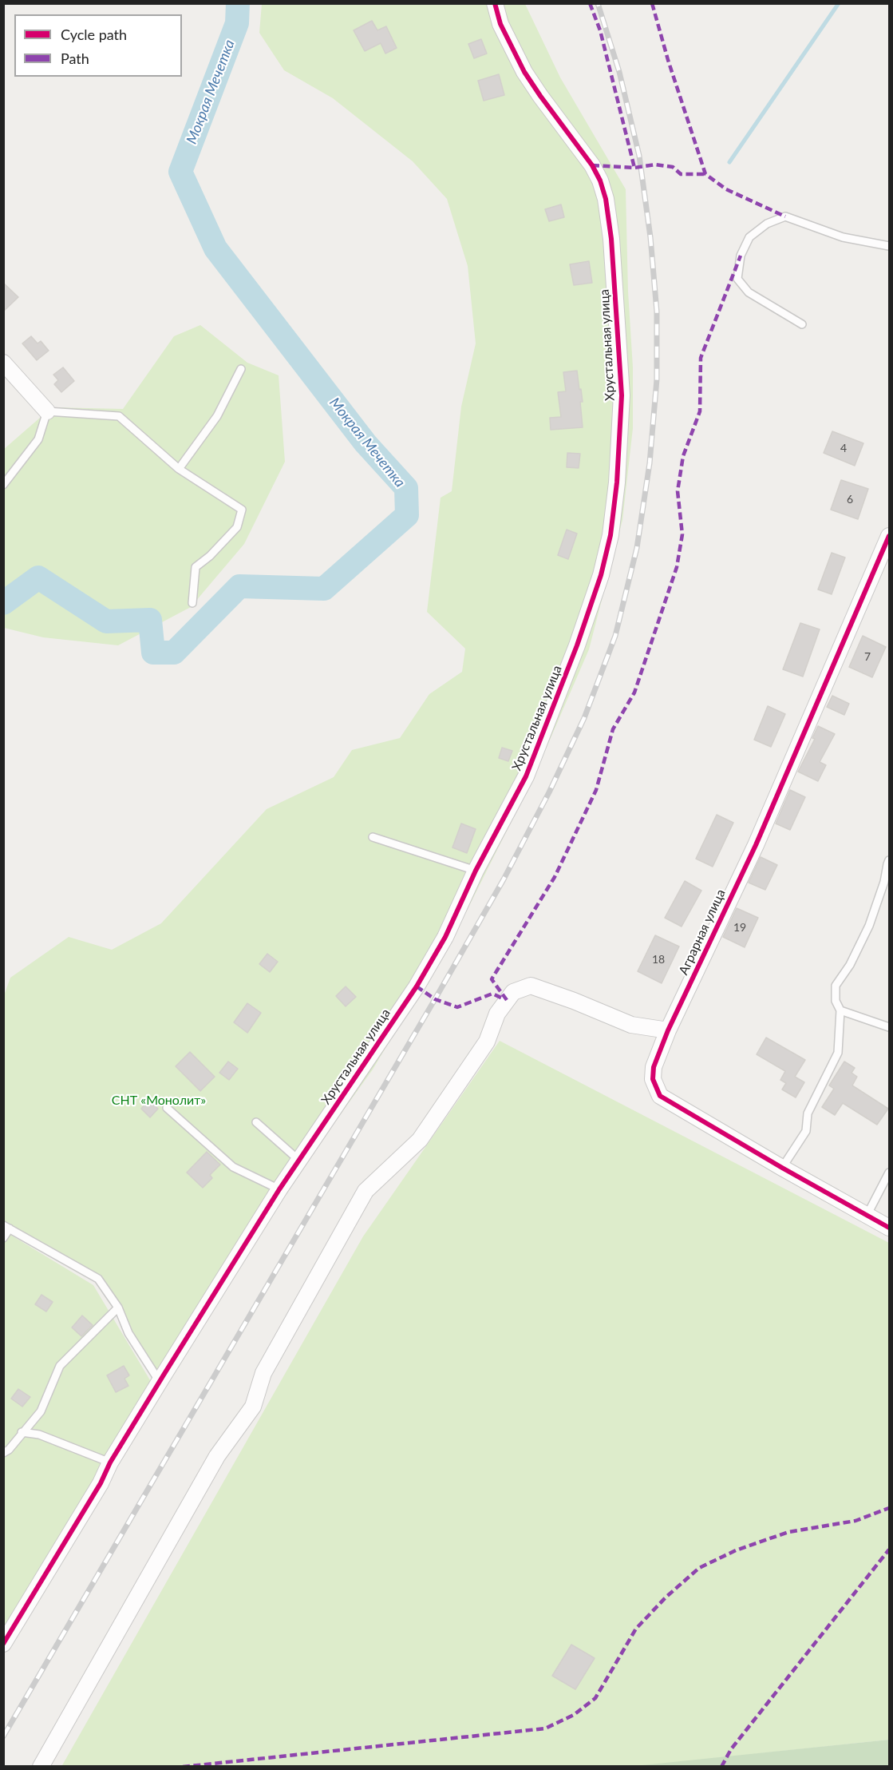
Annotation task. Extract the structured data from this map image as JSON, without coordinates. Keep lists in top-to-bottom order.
{
  "streets": {
    "street": ["Хрустальная улица", "Аграрная улица"]
  },
  "water": ["Мокрая Мечетка"],
  "parks": ["СНТ «Монолит»"],
  "house_numbers": [
    "4",
    "6",
    "7",
    "19",
    "18"
  ],
  "legend": ["Cycle path", "Path"]
}
